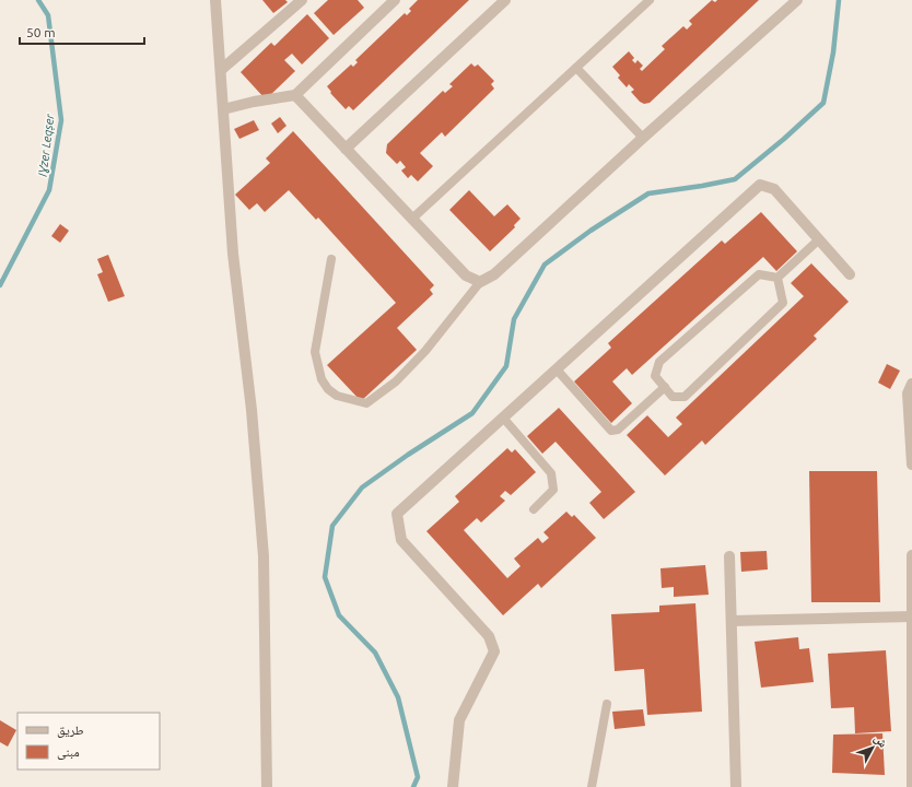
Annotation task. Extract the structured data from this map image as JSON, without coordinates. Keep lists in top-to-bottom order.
{
  "water": ["Iɣzer Leqṣer"],
  "legend": ["طريق", "مبنى"],
  "scale_bar": "50 m",
  "north": "top right"
}
